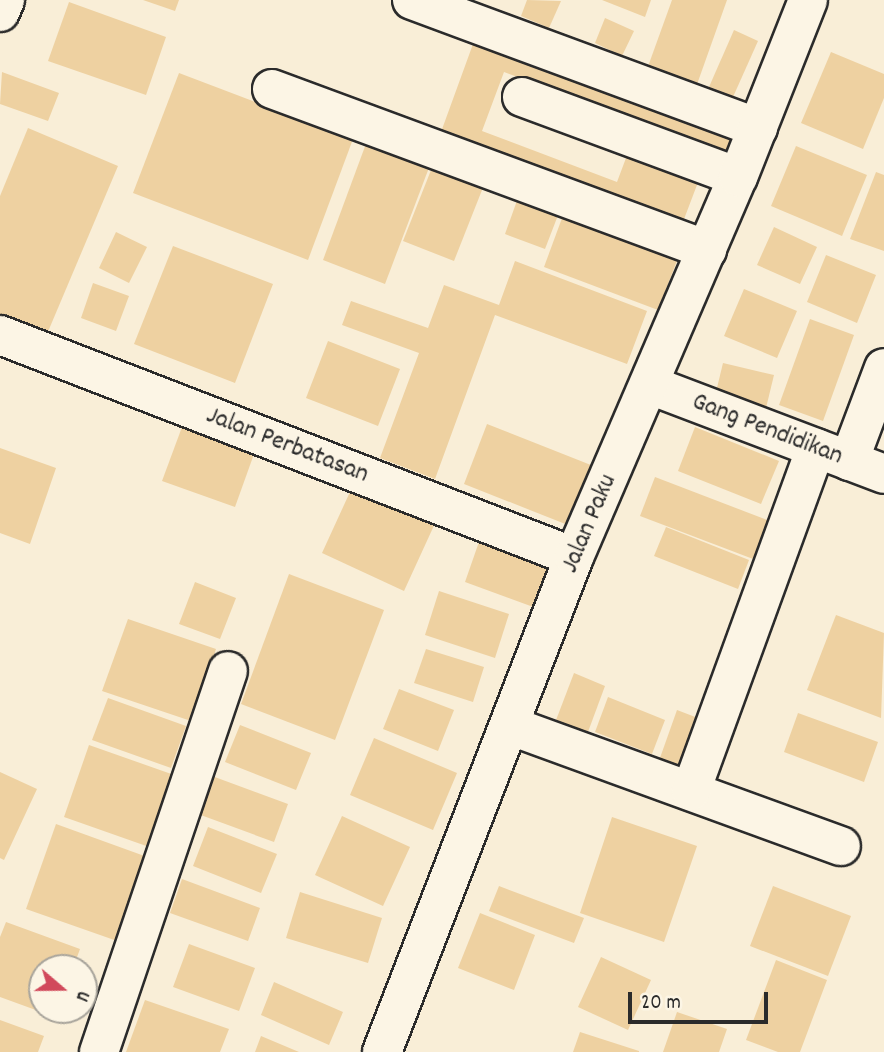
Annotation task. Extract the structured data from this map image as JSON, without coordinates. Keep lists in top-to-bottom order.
{
  "streets": {
    "street": ["Gang Pendidikan", "Jalan Perbatasan", "Jalan Paku"]
  },
  "crossings": [
    ["Gang Pendidikan", "Jalan Paku"],
    ["Jalan Perbatasan", "Jalan Paku"]
  ],
  "scale_bar": "20 m",
  "north": "right"
}
